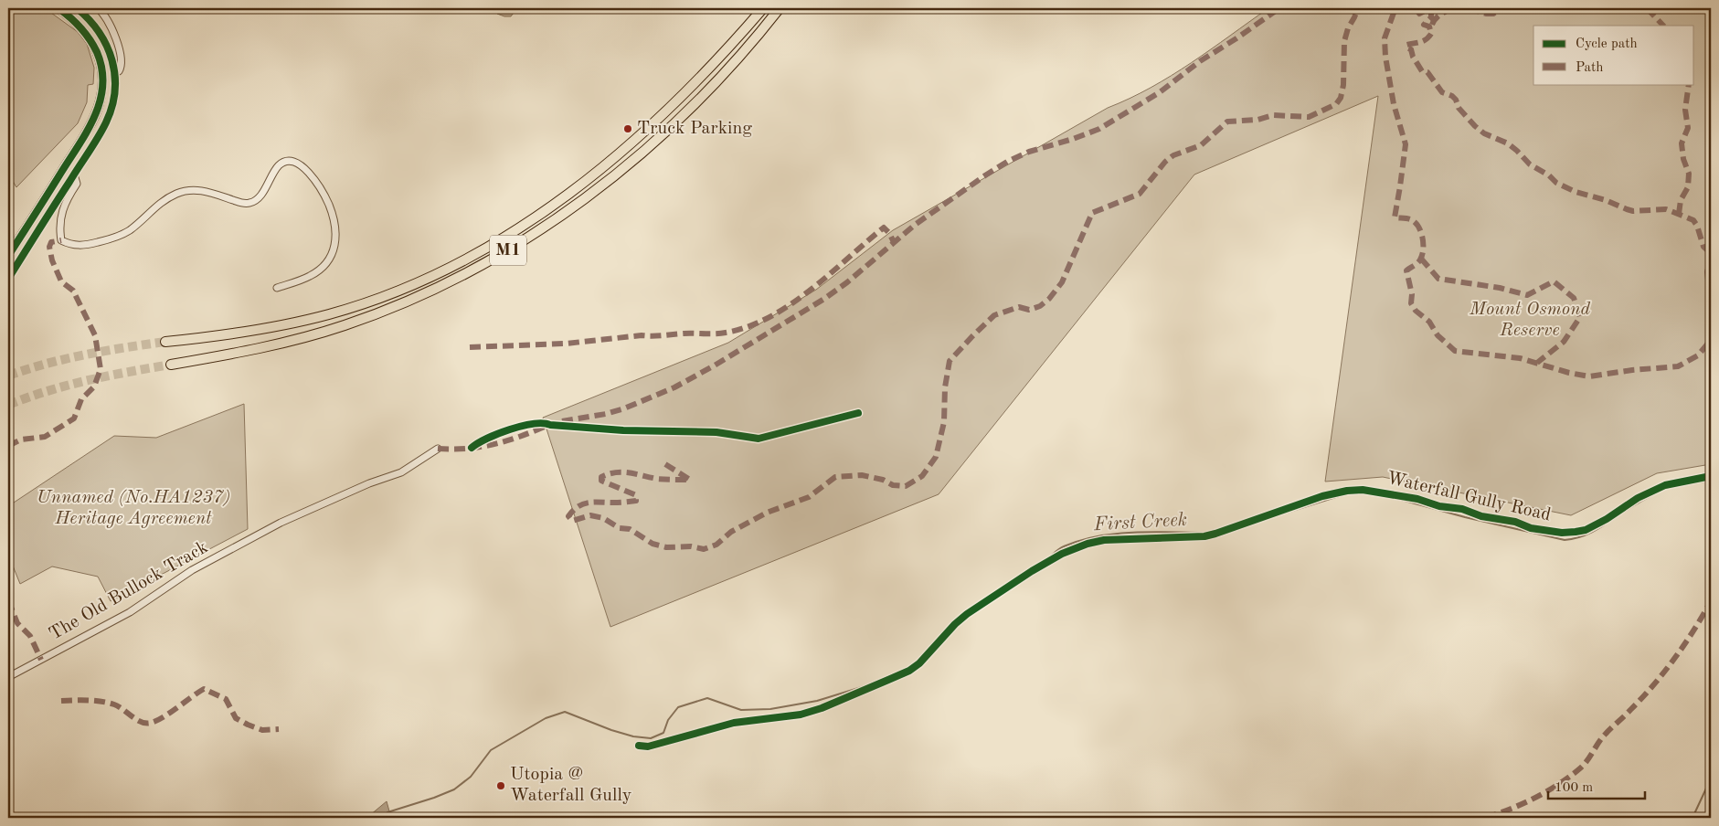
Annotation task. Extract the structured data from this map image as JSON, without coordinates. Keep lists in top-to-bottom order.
{
  "streets": {
    "highway": ["M1"],
    "street": ["Waterfall Gully Road", "The Old Bullock Track"]
  },
  "water": ["First Creek"],
  "parks": ["Mount Osmond Reserve", "Unnamed (No.HA1237) Heritage Agreement"],
  "places": ["Truck Parking", "Utopia @ Waterfall Gully"],
  "legend": ["Cycle path", "Path"],
  "scale_bar": "100 m"
}
